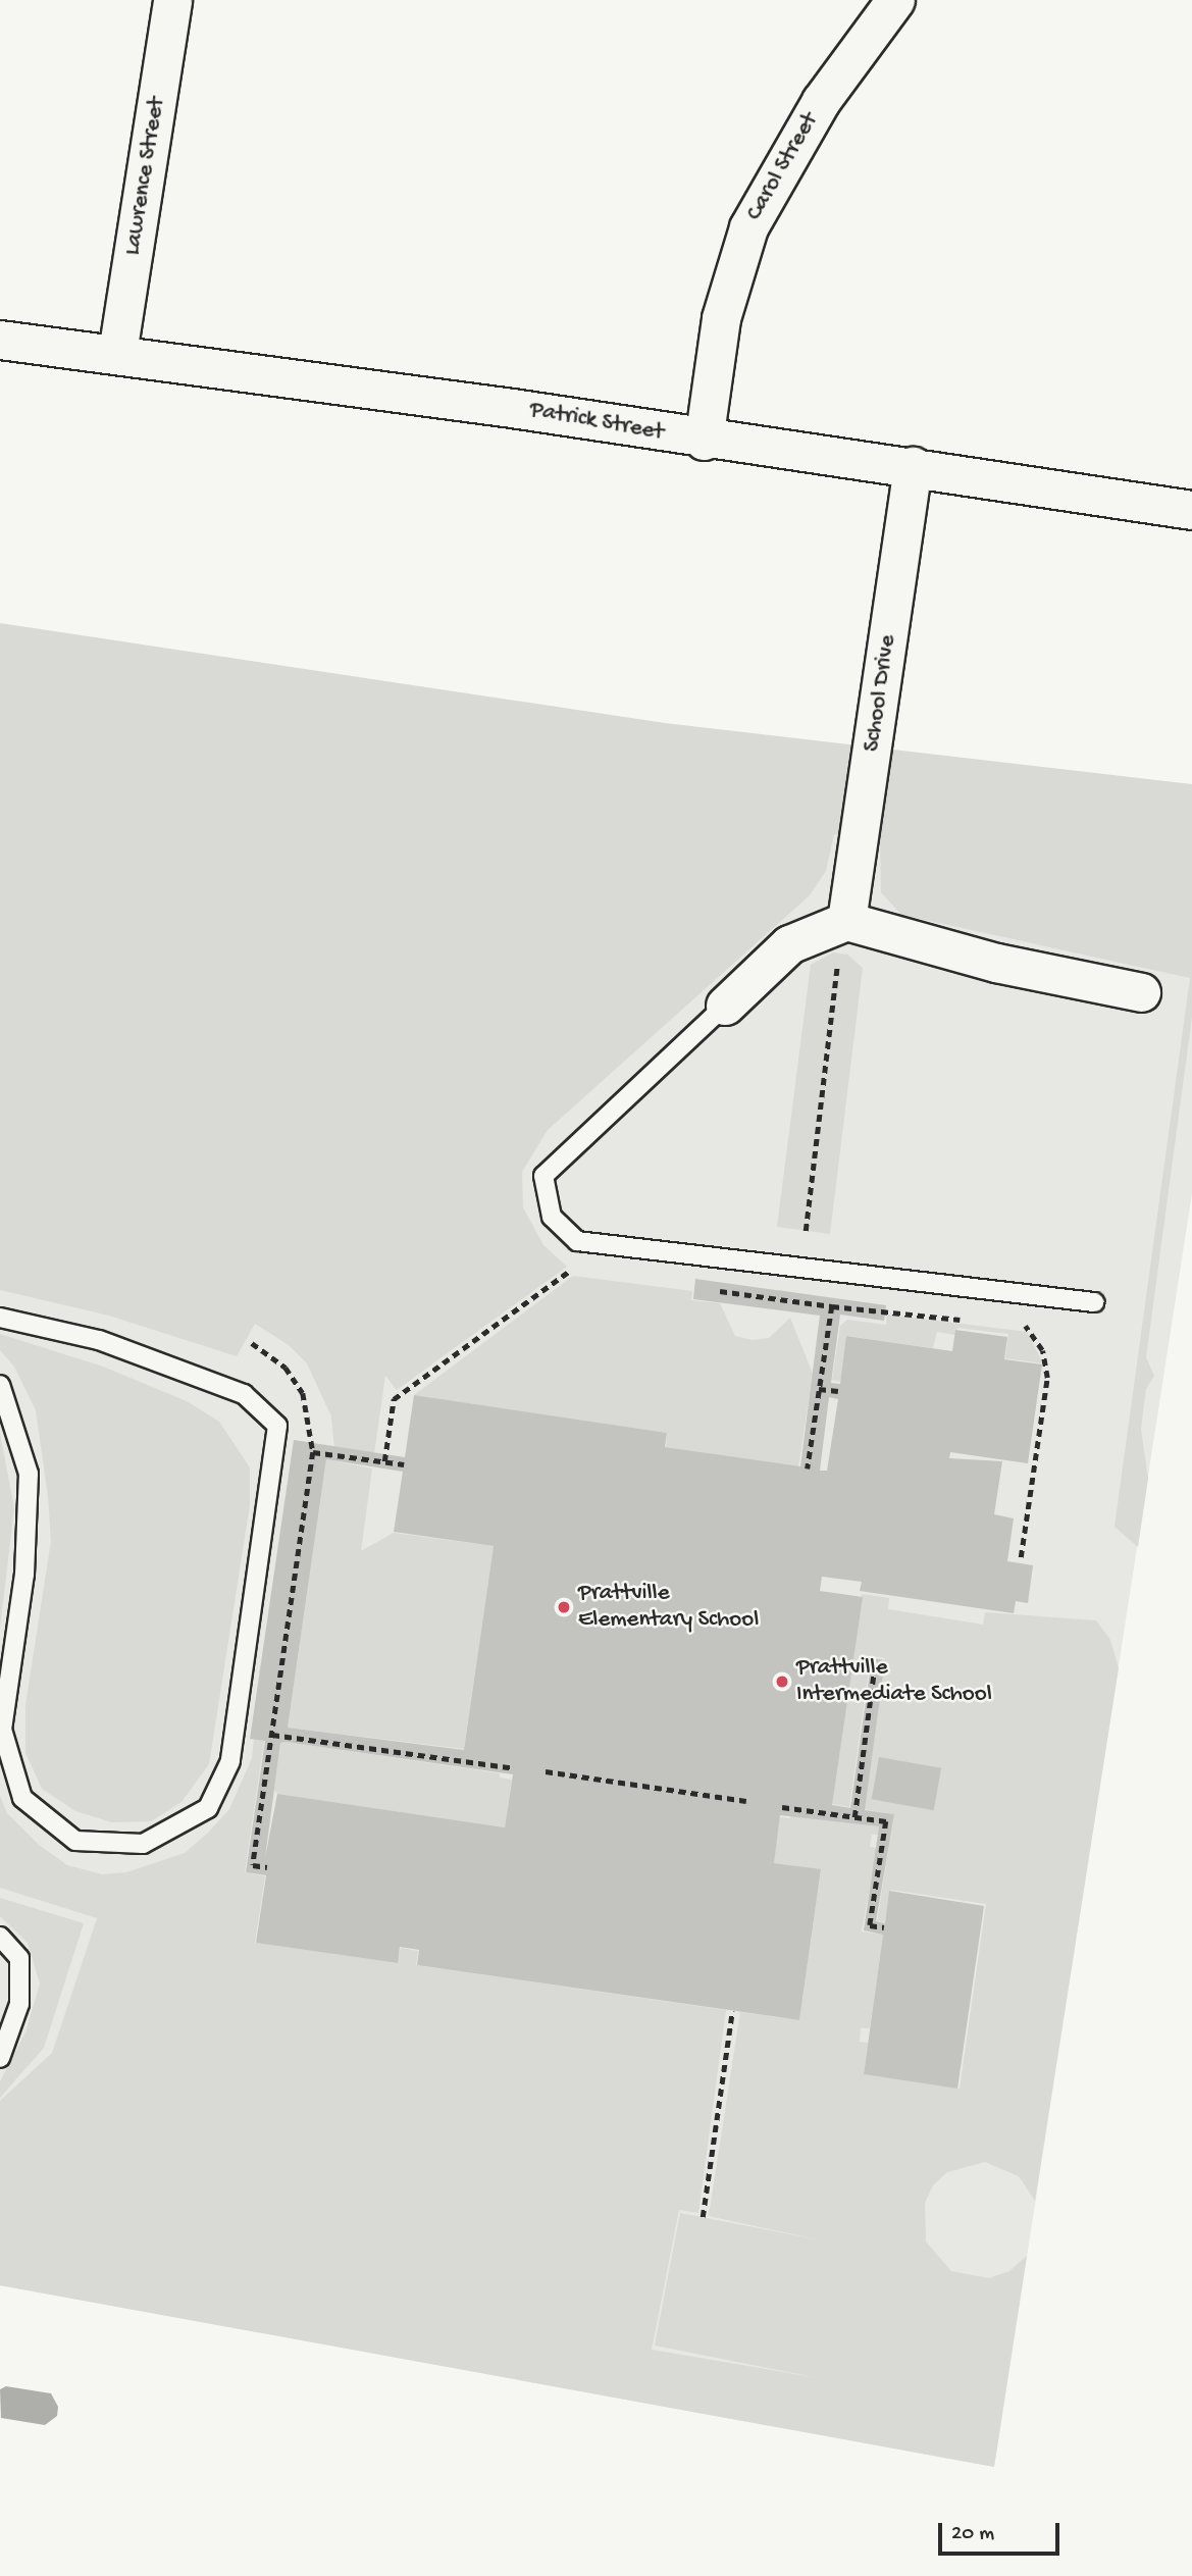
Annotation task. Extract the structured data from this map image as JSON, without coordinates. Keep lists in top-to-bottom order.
{
  "streets": {
    "street": [
      "Carol Street",
      "Lawrence Street",
      "Patrick Street",
      "School Drive"
    ]
  },
  "crossings": [
    ["Carol Street", "Patrick Street"],
    ["Lawrence Street", "Patrick Street"],
    ["Patrick Street", "School Drive"]
  ],
  "places": ["Prattville Elementary School", "Prattville Intermediate School"],
  "scale_bar": "20 m"
}
